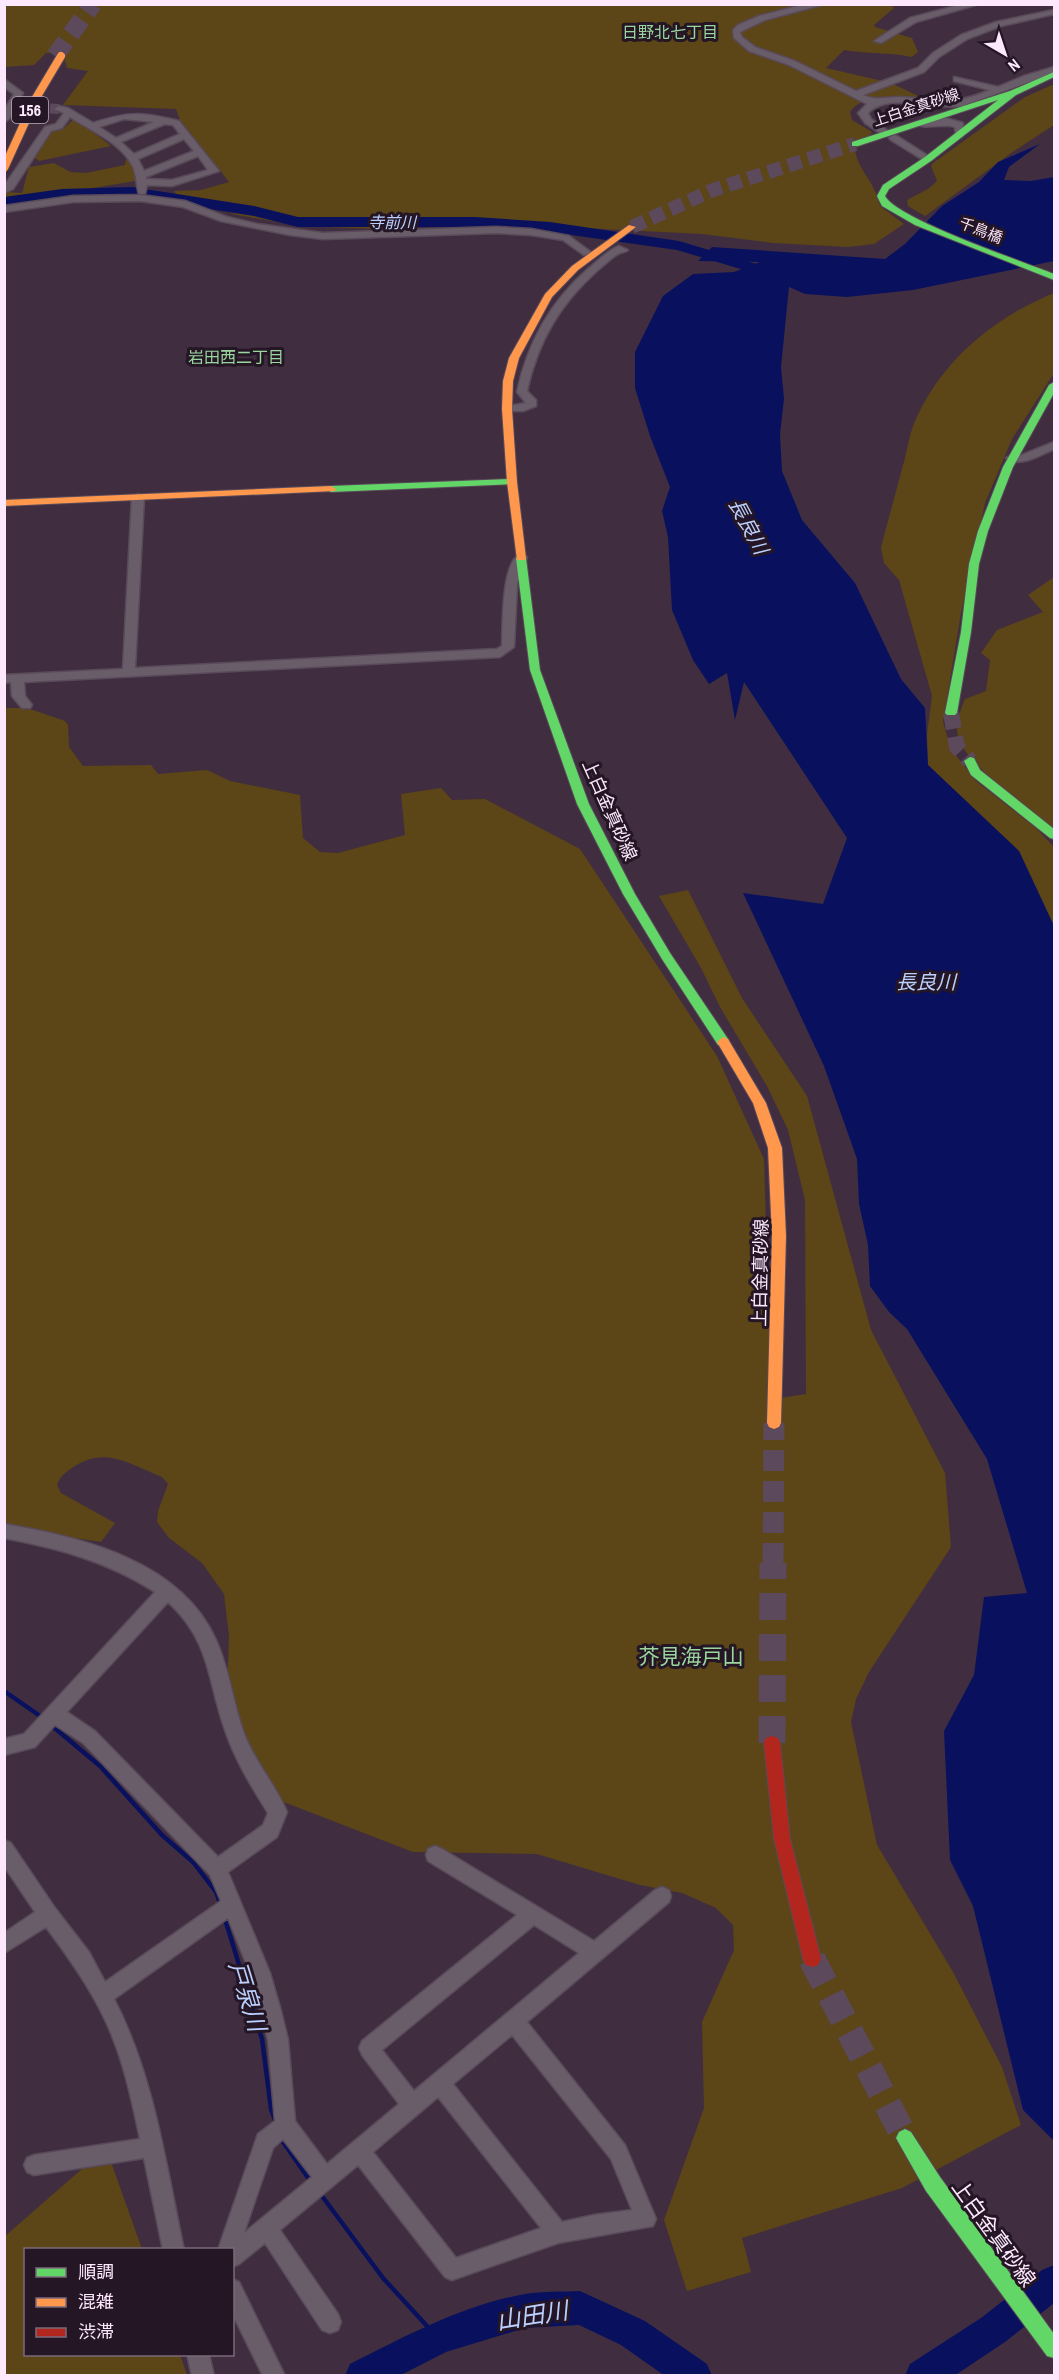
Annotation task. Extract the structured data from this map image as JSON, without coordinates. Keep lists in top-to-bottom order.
{
  "streets": {
    "main road": ["上白金真砂線", "156", "千鳥橋"]
  },
  "districts": ["日野北七丁目", "岩田西二丁目", "芥見海戸山"],
  "water": [
    "寺前川",
    "長良川",
    "戸泉川",
    "山田川"
  ],
  "legend": ["順調", "混雑", "渋滞"],
  "north": "bottom right"
}
